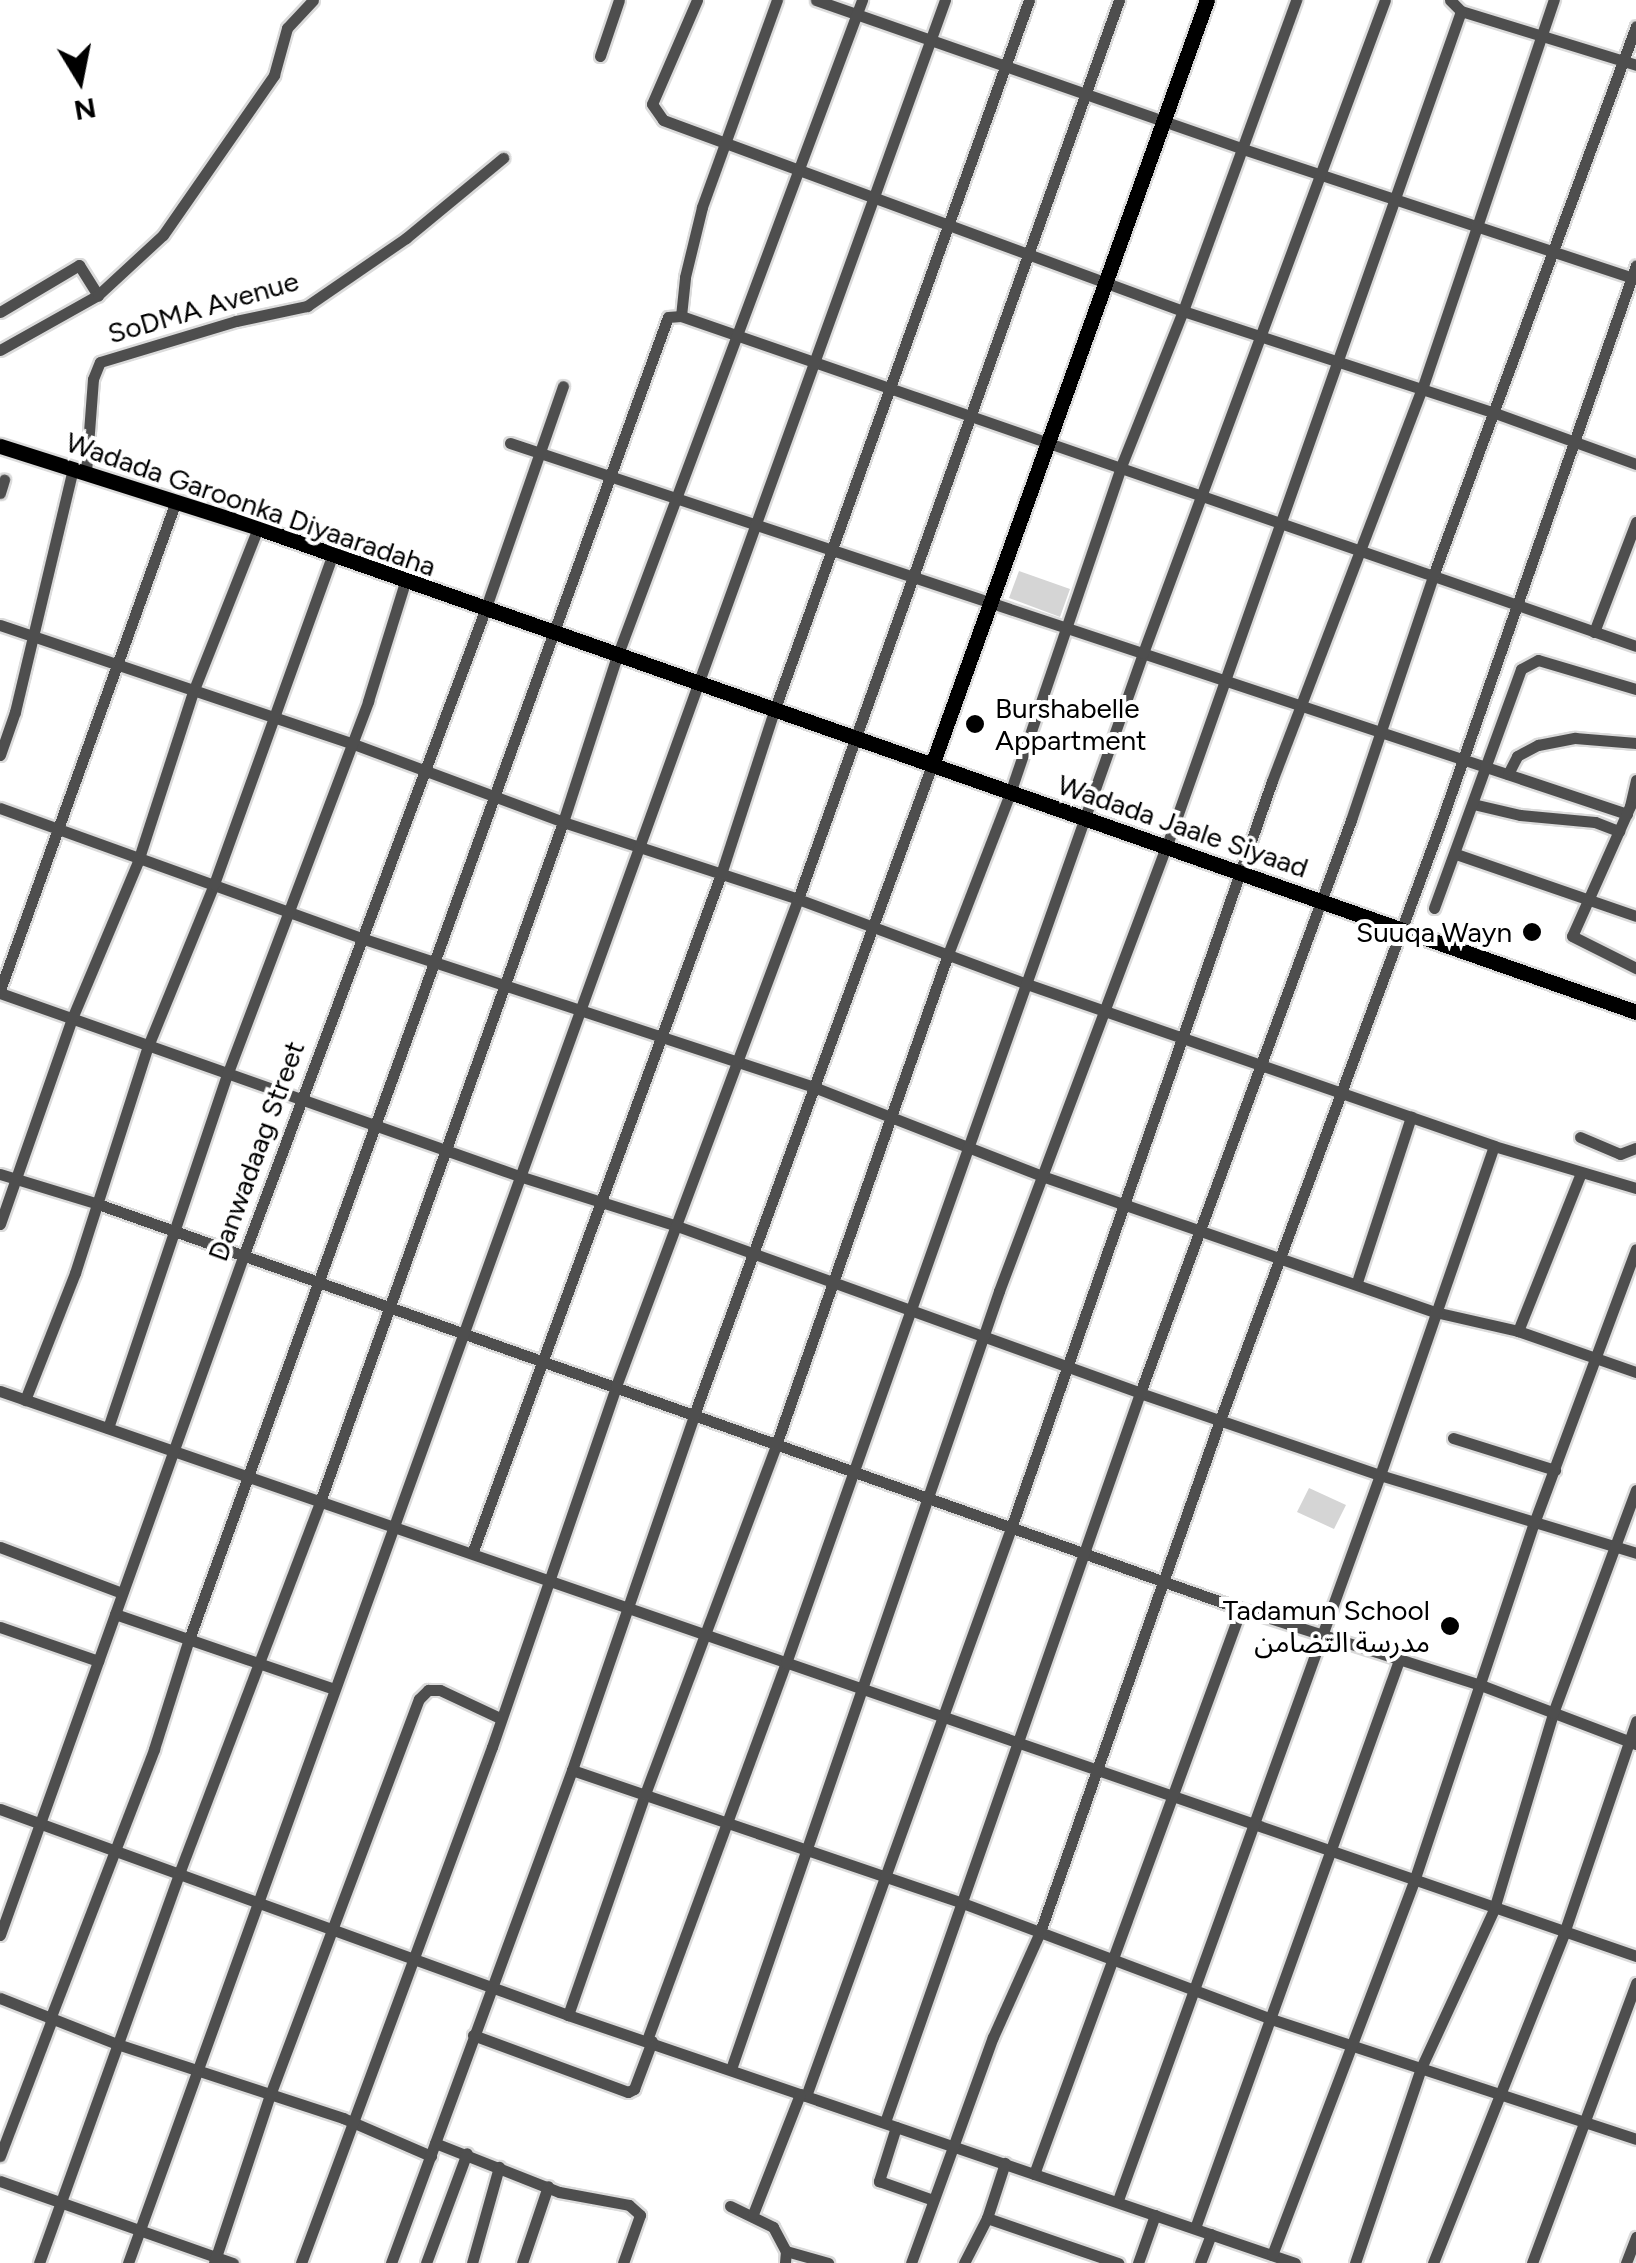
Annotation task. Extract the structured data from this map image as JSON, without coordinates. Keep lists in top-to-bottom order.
{
  "streets": {
    "main road": ["Wadada Garoonka Diyaaradaha", "Wadada Jaale Siyaad"],
    "street": ["SoDMA Avenue", "Danwadaag Street"]
  },
  "crossings": [
    ["SoDMA Avenue", "Wadada Garoonka Diyaaradaha"],
    ["Wadada Garoonka Diyaaradaha", "Wadada Jaale Siyaad"],
    ["Wadada Garoonka Diyaaradaha", "Danwadaag Street"],
    ["Wadada Jaale Siyaad", "Danwadaag Street"]
  ],
  "places": ["Burshabelle Appartment", "Suuqa Wayn", "Tadamun School مدرسة التضامن"],
  "north": "bottom"
}
